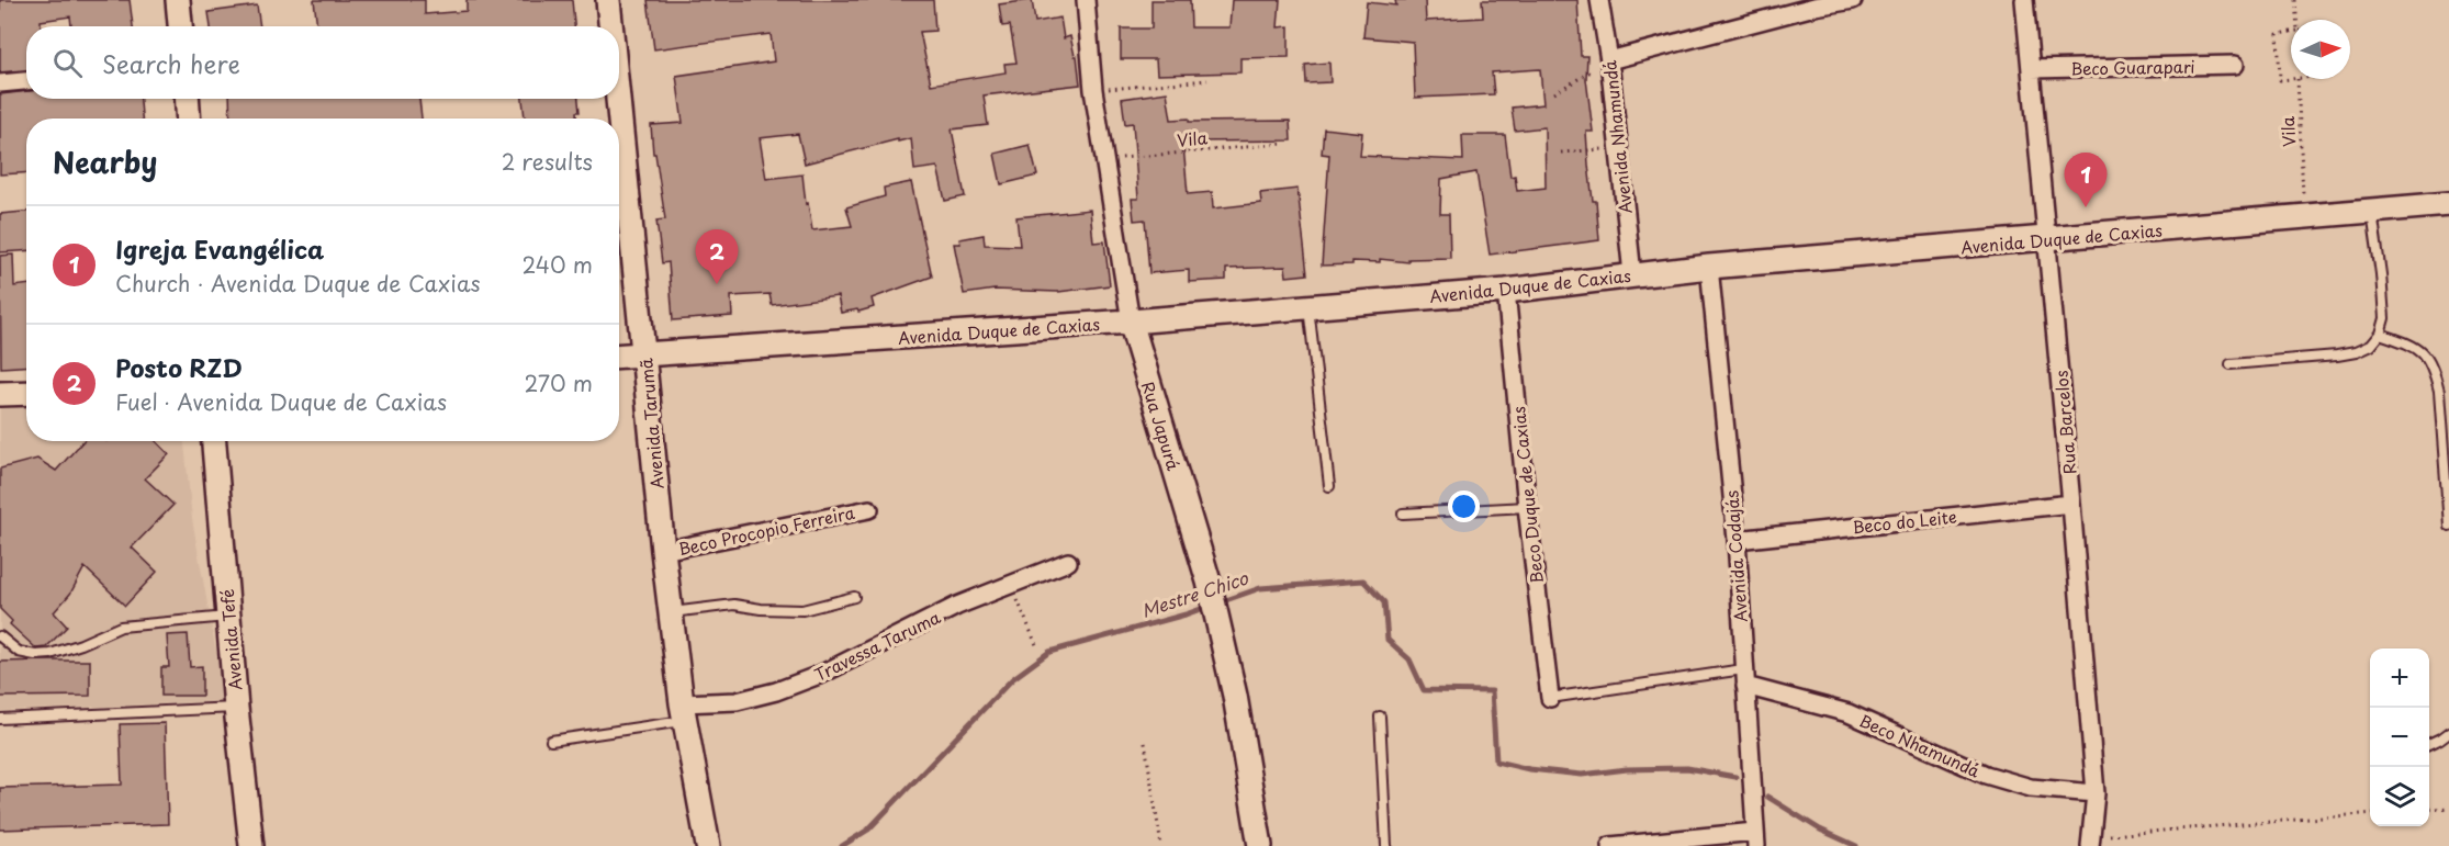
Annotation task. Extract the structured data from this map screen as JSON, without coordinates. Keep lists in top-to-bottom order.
{
  "streets": {
    "street": [
      "Beco Guarapari",
      "Avenida Nhamundá",
      "Avenida Duque de Caxias",
      "Rua Barcelos",
      "Avenida Tarumã",
      "Rua Japurá",
      "Beco Duque de Caxias",
      "Beco do Leite",
      "Beco Procopio Ferreira",
      "Avenida Codajás",
      "Avenida Tefé",
      "Travessa Taruma",
      "Beco Nhamundá"
    ],
    "path": ["Vila"]
  },
  "crossings": [
    ["Beco Guarapari", "Rua Barcelos"],
    ["Vila", "Avenida Duque de Caxias"],
    ["Vila", "Rua Japurá"],
    ["Avenida Nhamundá", "Avenida Duque de Caxias"],
    ["Avenida Duque de Caxias", "Rua Barcelos"],
    ["Avenida Duque de Caxias", "Avenida Tarumã"],
    ["Avenida Duque de Caxias", "Rua Japurá"],
    ["Avenida Duque de Caxias", "Beco Duque de Caxias"],
    ["Avenida Duque de Caxias", "Avenida Codajás"],
    ["Rua Barcelos", "Beco do Leite"],
    ["Rua Barcelos", "Beco Nhamundá"],
    ["Avenida Tarumã", "Beco Procopio Ferreira"],
    ["Avenida Tarumã", "Travessa Taruma"],
    ["Beco do Leite", "Avenida Codajás"],
    ["Avenida Codajás", "Beco Nhamundá"]
  ],
  "water": ["Mestre Chico"],
  "north": "right",
  "page": {
    "search": "Search here",
    "heading": ["Nearby", "2 results"],
    "pins": ["1", "2"],
    "list": [
      {
        "mark": "1",
        "name": "Igreja Evangélica",
        "note": "Church · Avenida Duque de Caxias",
        "value": "240 m"
      },
      {
        "mark": "2",
        "name": "Posto RZD",
        "note": "Fuel · Avenida Duque de Caxias",
        "value": "270 m"
      }
    ],
    "map_buttons": ["+", "−"]
  }
}
